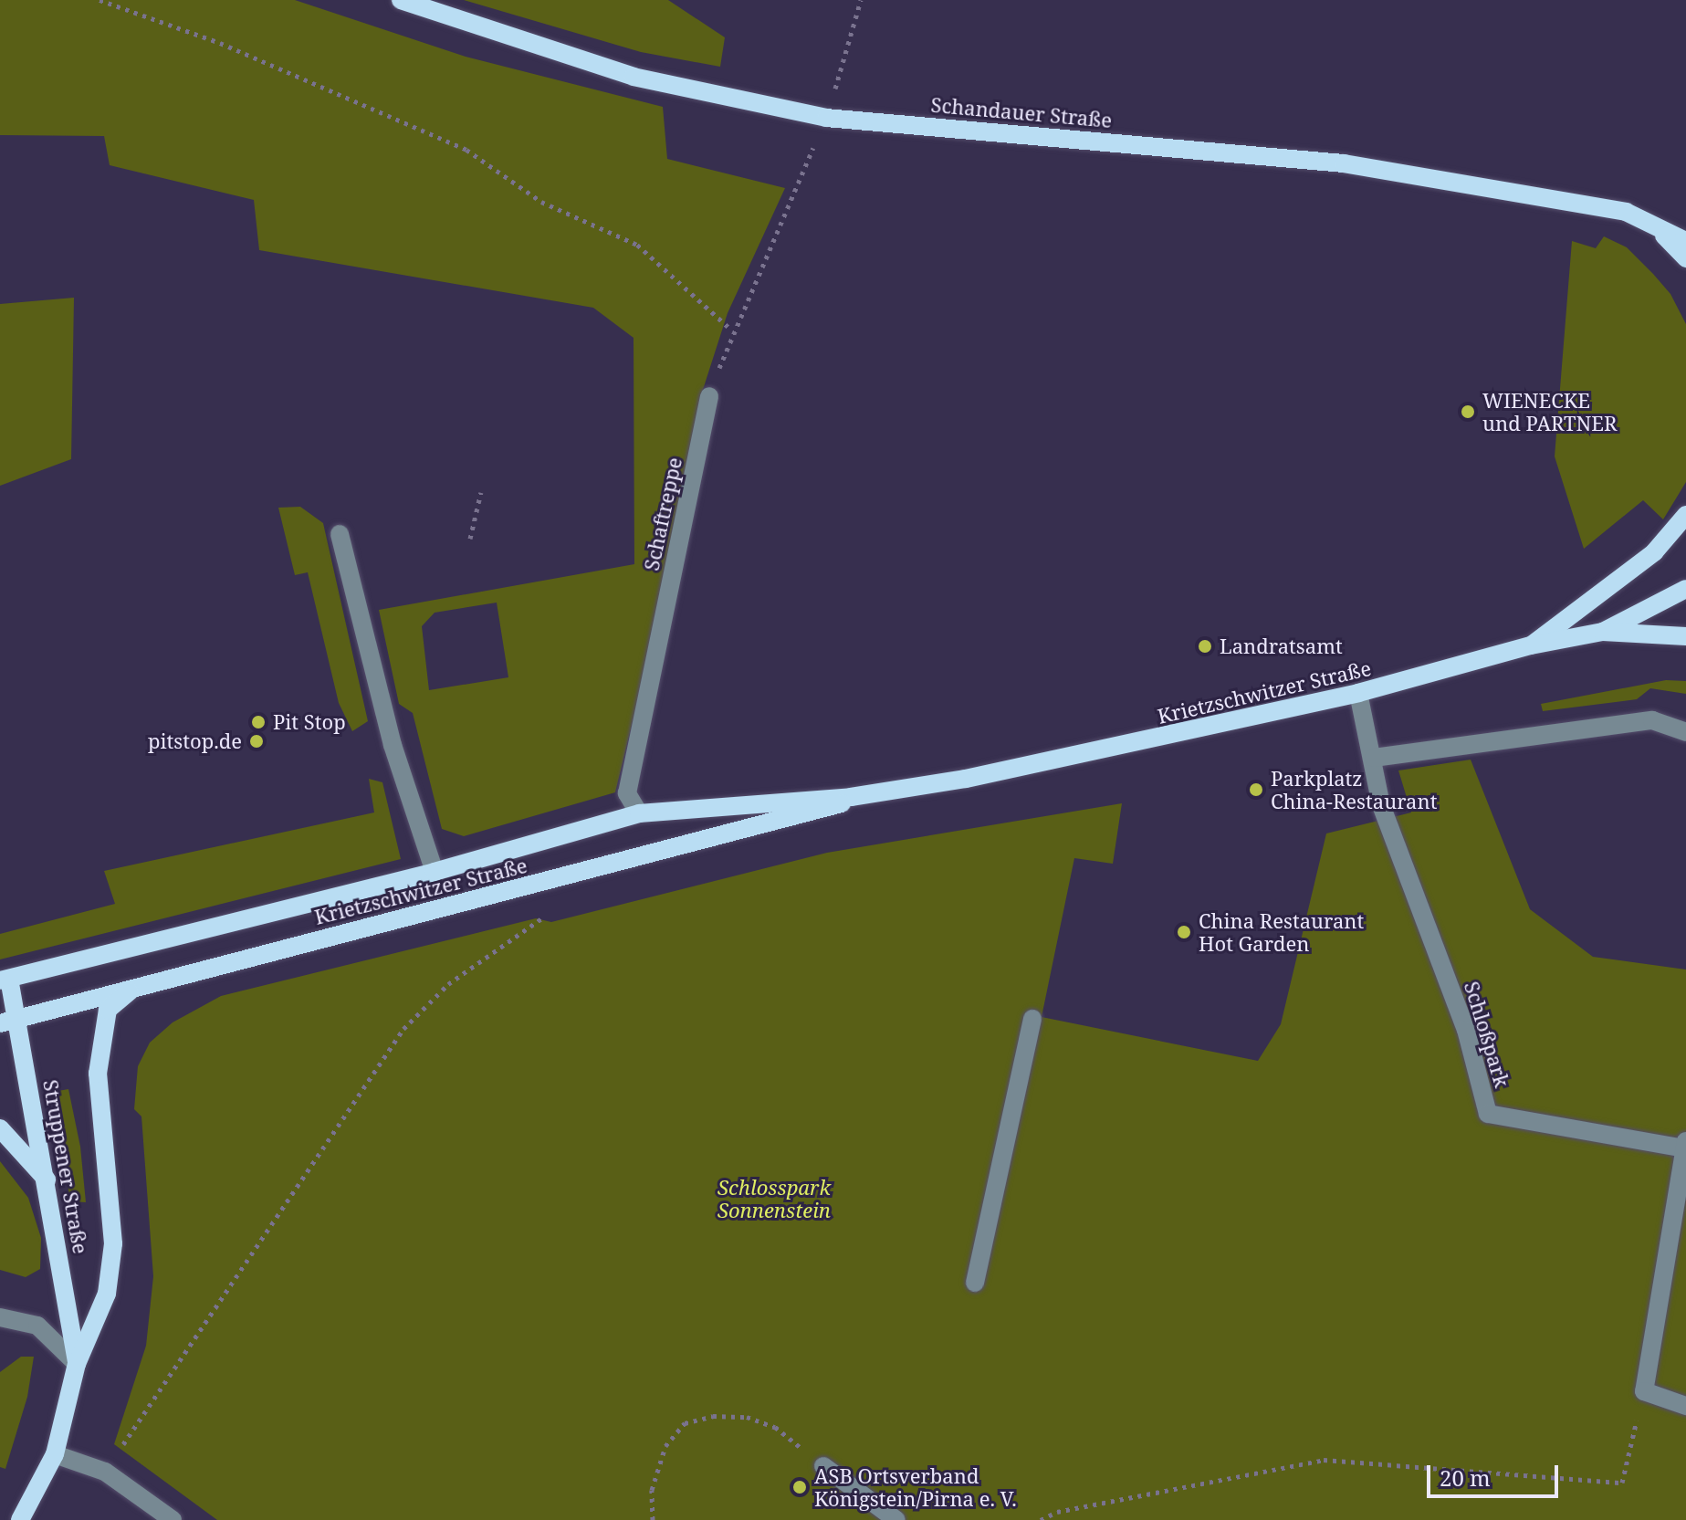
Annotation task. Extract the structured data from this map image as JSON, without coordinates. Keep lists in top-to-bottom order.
{
  "streets": {
    "main road": ["Schandauer Straße", "Krietzschwitzer Straße", "Struppener Straße"],
    "street": ["Schaftreppe", "Schloßpark"]
  },
  "crossings": [
    ["Schaftreppe", "Krietzschwitzer Straße"],
    ["Krietzschwitzer Straße", "Struppener Straße"]
  ],
  "parks": ["Schlosspark Sonnenstein"],
  "places": [
    "WIENECKE und PARTNER",
    "Landratsamt",
    "Pit Stop",
    "pitstop.de",
    "Parkplatz China-Restaurant",
    "China Restaurant Hot Garden",
    "ASB Ortsverband Königstein/Pirna e. V."
  ],
  "scale_bar": "20 m"
}
